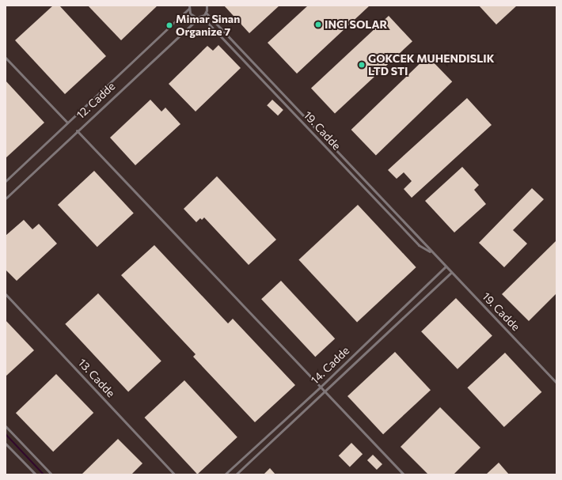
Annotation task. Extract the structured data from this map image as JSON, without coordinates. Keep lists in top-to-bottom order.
{
  "streets": {
    "lane": [
      "12. Cadde",
      "19. Cadde",
      "14. Cadde",
      "13. Cadde"
    ]
  },
  "crossings": [
    ["12. Cadde", "19. Cadde"],
    ["19. Cadde", "14. Cadde"]
  ],
  "places": ["INCI SOLAR", "Mimar Sinan Organize 7", "GOKCEK MUHENDISLIK LTD STI"]
}
